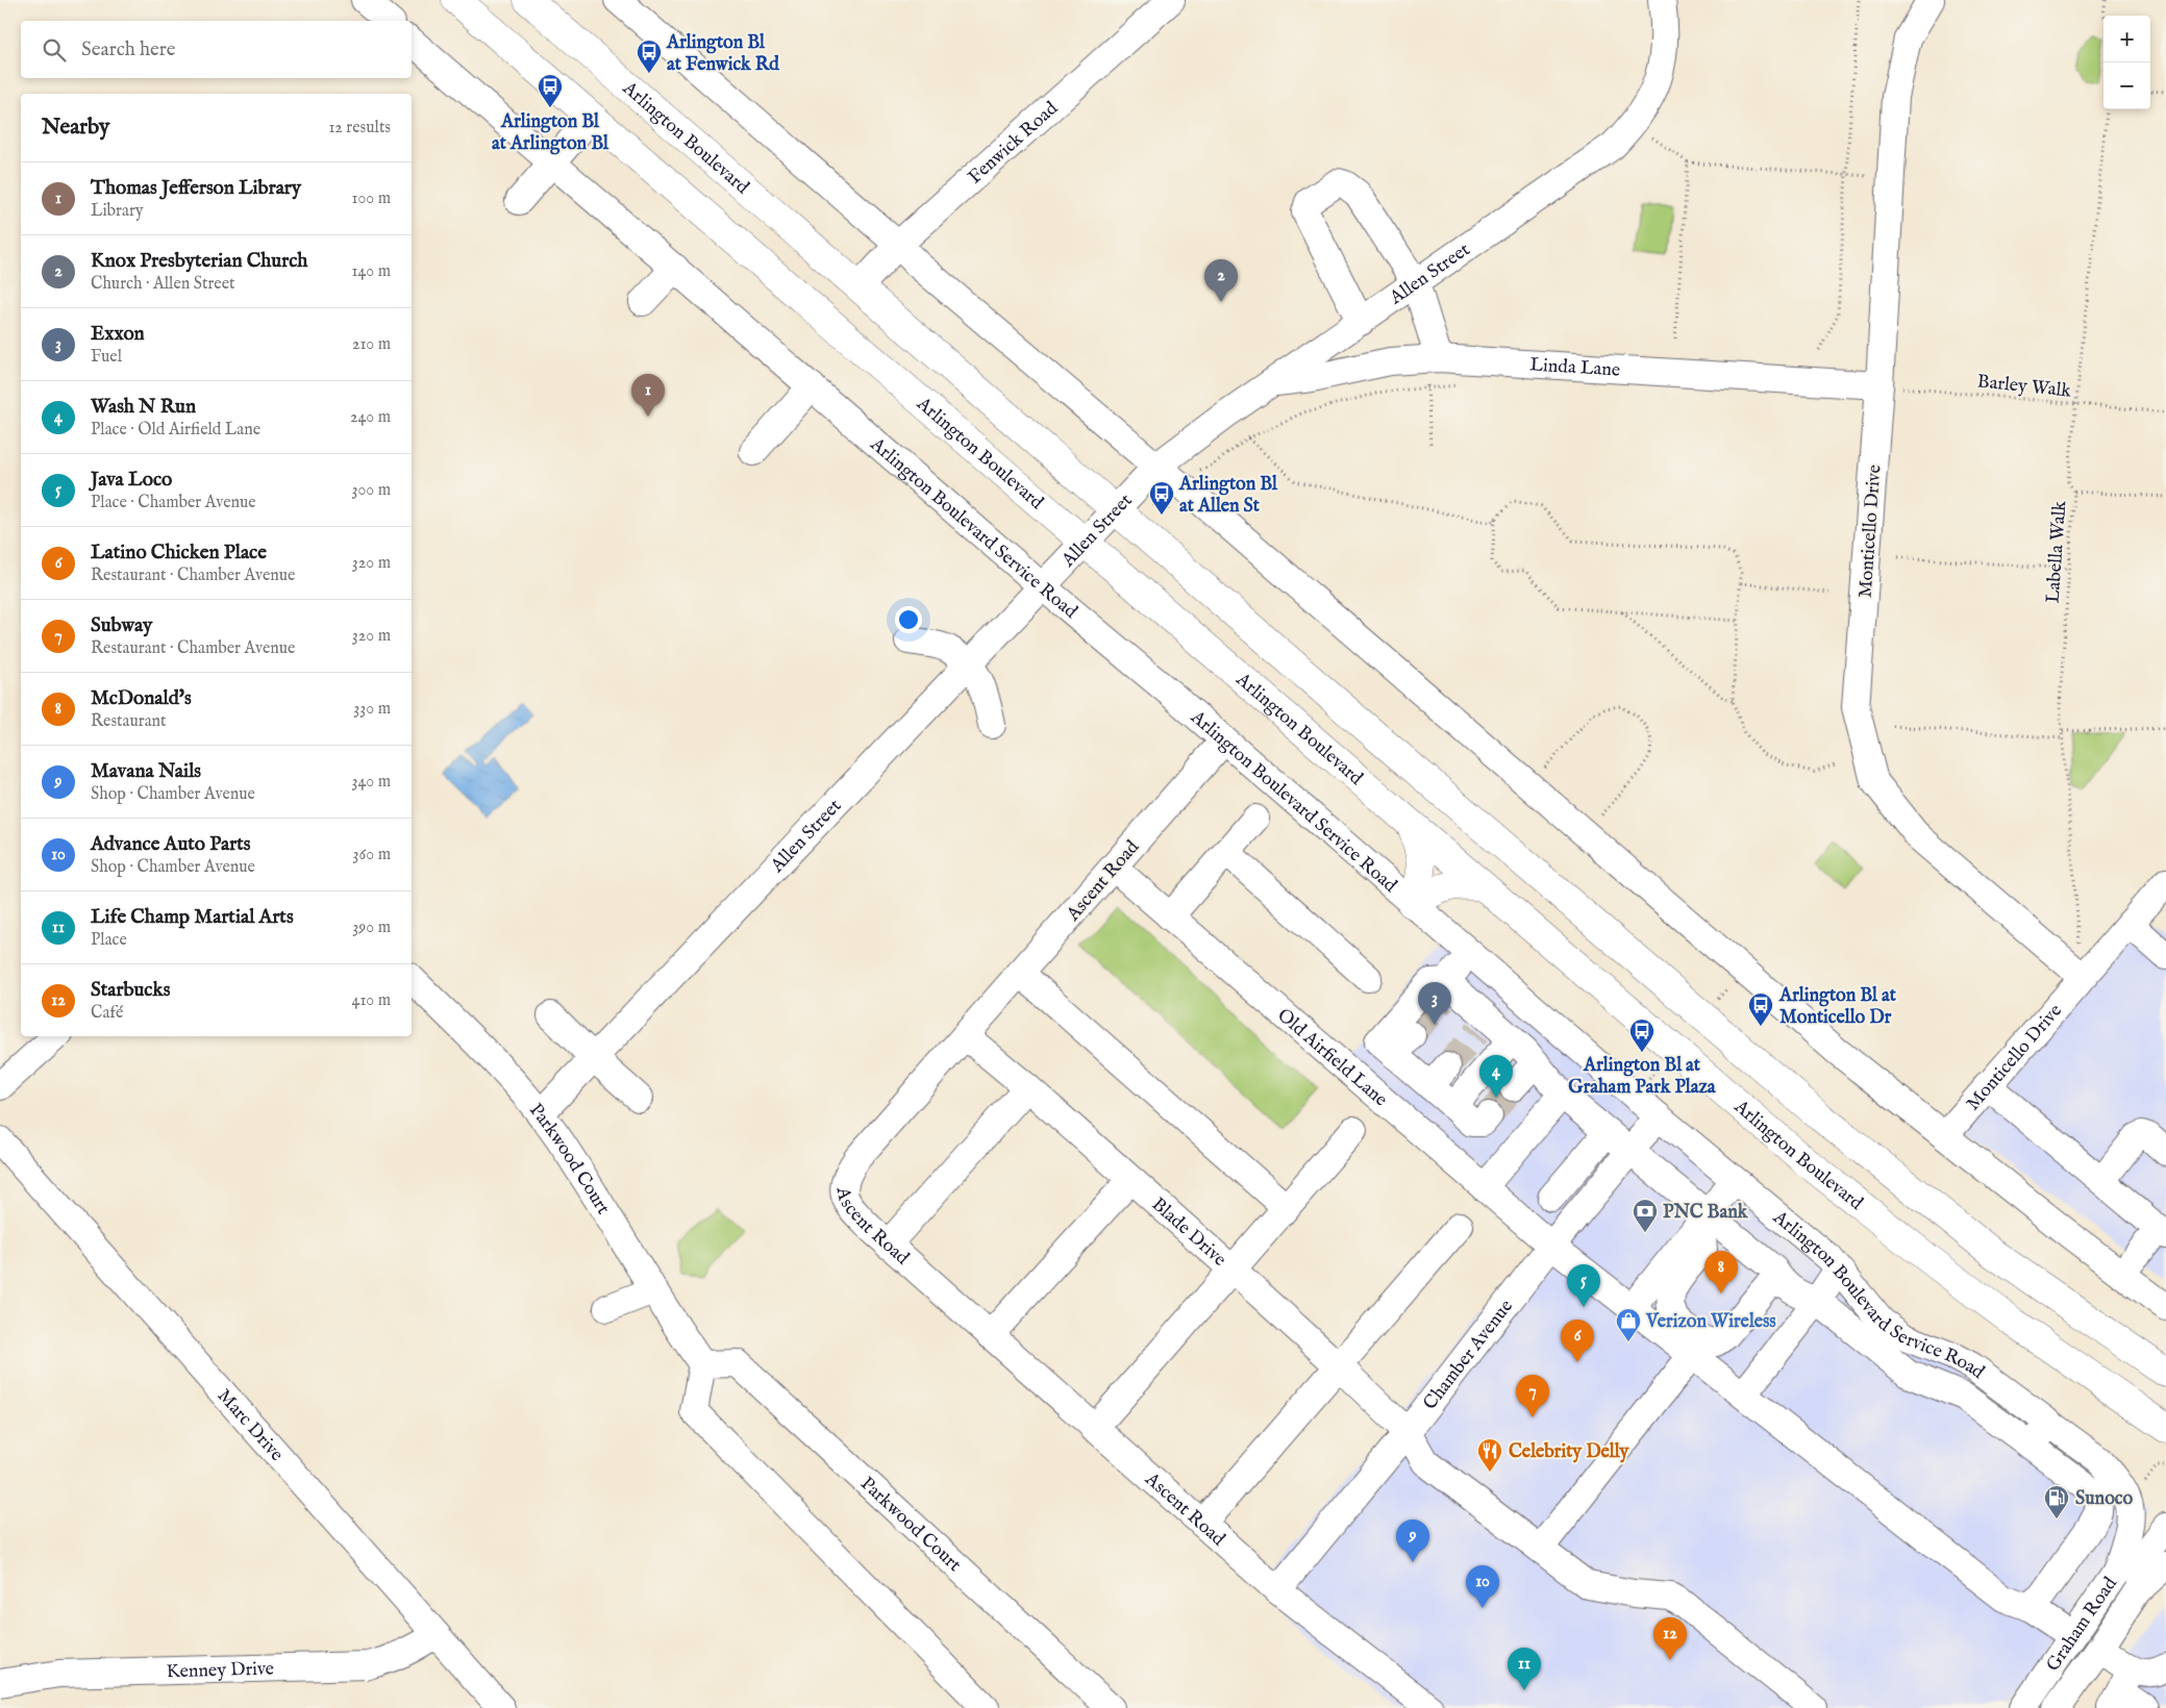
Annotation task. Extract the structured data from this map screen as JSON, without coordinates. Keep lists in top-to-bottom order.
{
  "streets": {
    "highway": ["Arlington Boulevard"],
    "street": [
      "Fenwick Road",
      "Allen Street",
      "Linda Lane",
      "Arlington Boulevard Service Road",
      "Monticello Drive",
      "Ascent Road",
      "Old Airfield Lane",
      "Parkwood Court",
      "Blade Drive",
      "Chamber Avenue",
      "Marc Drive",
      "Graham Road",
      "Kenney Drive"
    ],
    "path": ["Barley Walk", "Labella Walk"]
  },
  "crossings": [
    ["Arlington Boulevard", "Fenwick Road"],
    ["Arlington Boulevard", "Allen Street"],
    ["Allen Street", "Linda Lane"],
    ["Allen Street", "Arlington Boulevard Service Road"],
    ["Allen Street", "Parkwood Court"],
    ["Linda Lane", "Barley Walk"],
    ["Linda Lane", "Monticello Drive"],
    ["Barley Walk", "Monticello Drive"],
    ["Barley Walk", "Labella Walk"],
    ["Arlington Boulevard Service Road", "Ascent Road"],
    ["Arlington Boulevard Service Road", "Chamber Avenue"],
    ["Arlington Boulevard Service Road", "Graham Road"],
    ["Monticello Drive", "Labella Walk"],
    ["Ascent Road", "Old Airfield Lane"],
    ["Ascent Road", "Blade Drive"],
    ["Ascent Road", "Chamber Avenue"],
    ["Old Airfield Lane", "Chamber Avenue"],
    ["Old Airfield Lane", "Graham Road"],
    ["Blade Drive", "Chamber Avenue"],
    ["Marc Drive", "Kenney Drive"]
  ],
  "places": {
    "bus stop": [
      "Arlington Bl at Fenwick Rd",
      "Arlington Bl at Arlington Bl",
      "Arlington Bl at Allen St",
      "Arlington Bl at Monticello Dr",
      "Arlington Bl at Graham Park Plaza"
    ],
    "bank": ["PNC Bank"],
    "shop": ["Verizon Wireless"],
    "restaurant": ["Celebrity Delly"],
    "fuel station": ["Sunoco"]
  },
  "page": {
    "map_buttons": ["+", "−"],
    "search": "Search here",
    "heading": ["Nearby", "12 results"],
    "list": [
      {
        "mark": "1",
        "name": "Thomas Jefferson Library",
        "note": "Library",
        "value": "100 m"
      },
      {
        "mark": "2",
        "name": "Knox Presbyterian Church",
        "note": "Church · Allen Street",
        "value": "140 m"
      },
      {
        "mark": "3",
        "name": "Exxon",
        "note": "Fuel",
        "value": "210 m"
      },
      {
        "mark": "4",
        "name": "Wash N Run",
        "note": "Place · Old Airfield Lane",
        "value": "240 m"
      },
      {
        "mark": "5",
        "name": "Java Loco",
        "note": "Place · Chamber Avenue",
        "value": "300 m"
      },
      {
        "mark": "6",
        "name": "Latino Chicken Place",
        "note": "Restaurant · Chamber Avenue",
        "value": "320 m"
      },
      {
        "mark": "7",
        "name": "Subway",
        "note": "Restaurant · Chamber Avenue",
        "value": "320 m"
      },
      {
        "mark": "8",
        "name": "McDonald's",
        "note": "Restaurant",
        "value": "330 m"
      },
      {
        "mark": "9",
        "name": "Mavana Nails",
        "note": "Shop · Chamber Avenue",
        "value": "340 m"
      },
      {
        "mark": "10",
        "name": "Advance Auto Parts",
        "note": "Shop · Chamber Avenue",
        "value": "360 m"
      },
      {
        "mark": "11",
        "name": "Life Champ Martial Arts",
        "note": "Place",
        "value": "390 m"
      },
      {
        "mark": "12",
        "name": "Starbucks",
        "note": "Café",
        "value": "410 m"
      }
    ],
    "pins": [
      "2",
      "1",
      "3",
      "4",
      "8",
      "5",
      "6",
      "7",
      "9",
      "10",
      "12",
      "11"
    ]
  }
}
